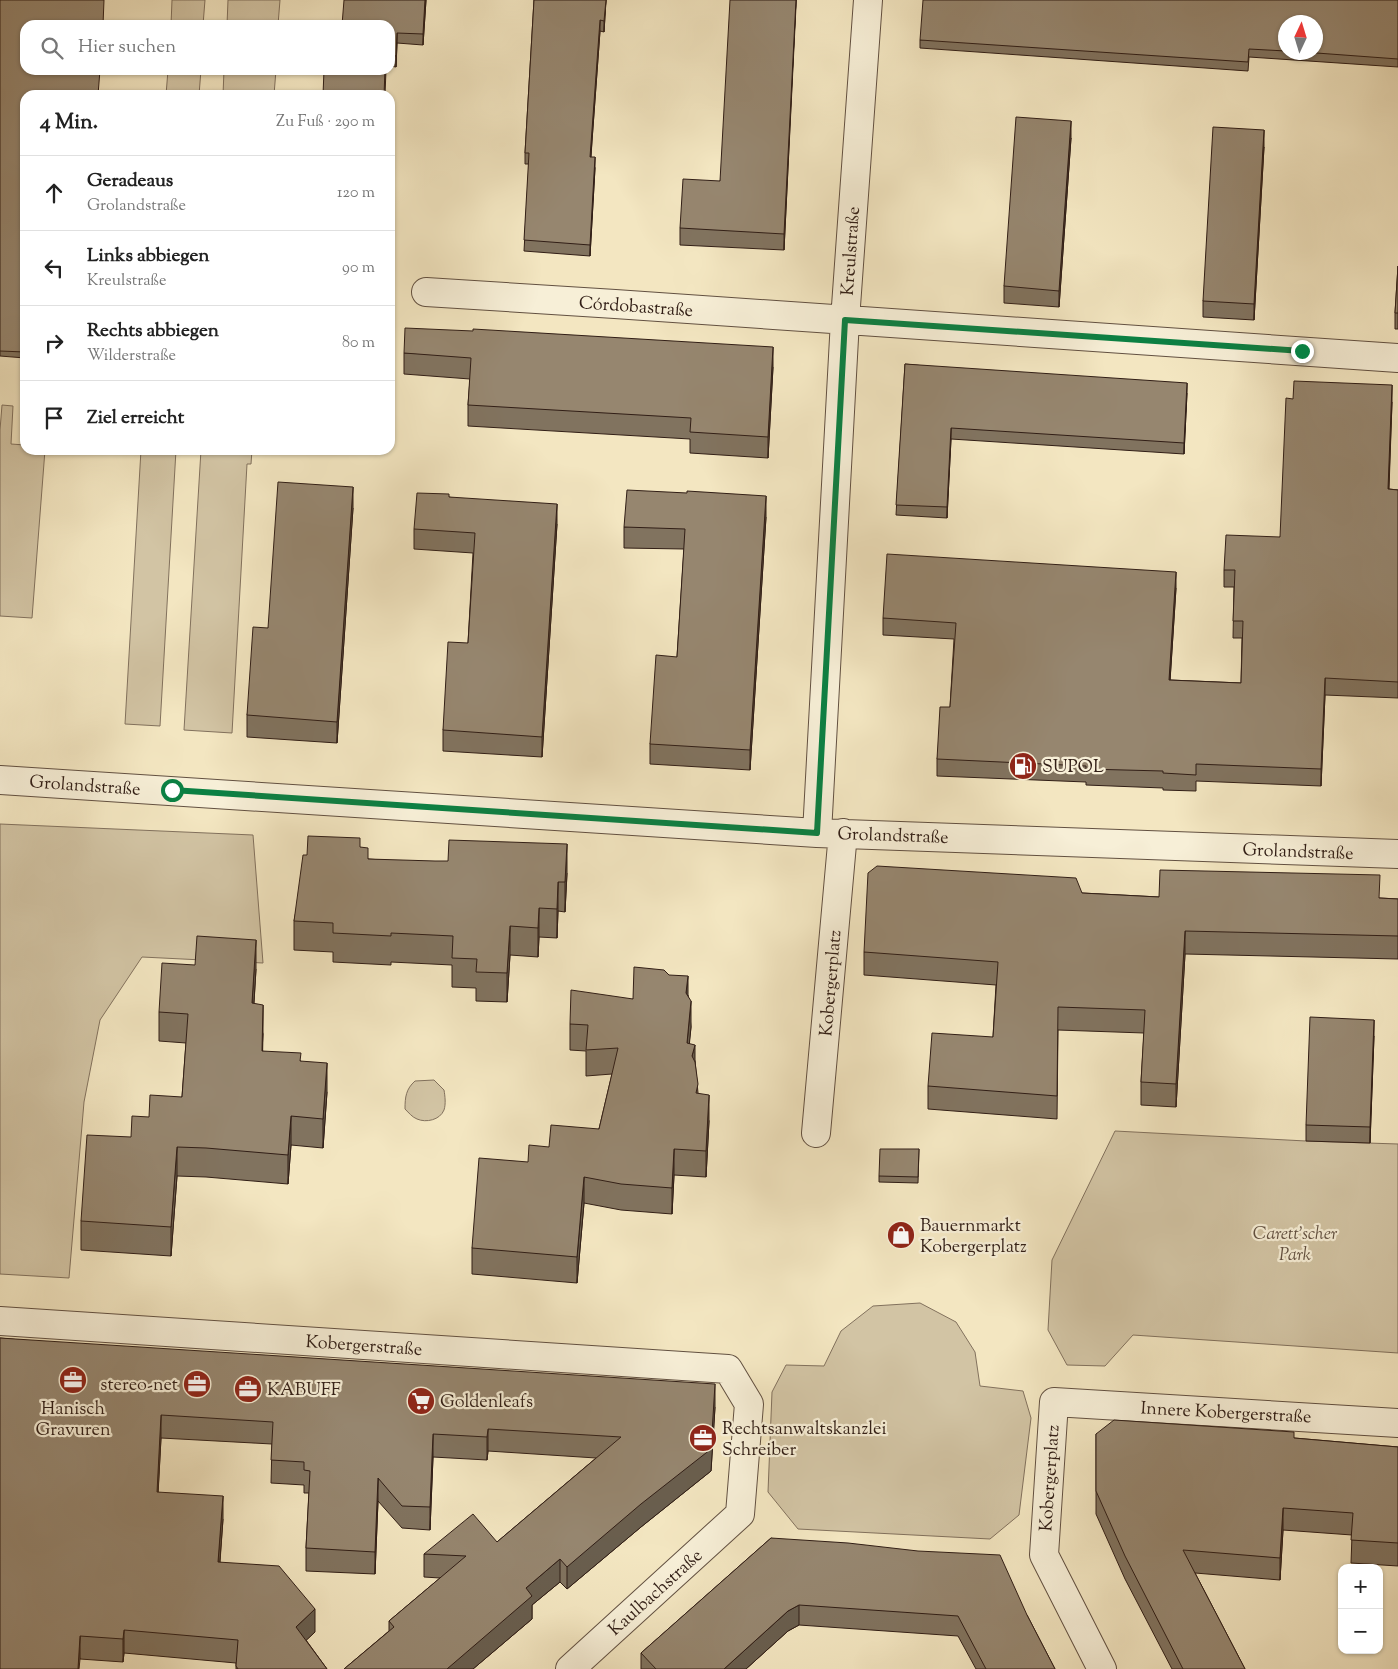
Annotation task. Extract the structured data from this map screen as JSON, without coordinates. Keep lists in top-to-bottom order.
{
  "streets": {
    "street": [
      "Kreulstraße",
      "Córdobastraße",
      "Grolandstraße",
      "Kobergerplatz",
      "Kobergerstraße",
      "Innere Kobergerstraße",
      "Kaulbachstraße"
    ]
  },
  "crossings": [
    ["Kreulstraße", "Córdobastraße"],
    ["Kreulstraße", "Grolandstraße"],
    ["Kreulstraße", "Kobergerplatz"],
    ["Grolandstraße", "Kobergerplatz"],
    ["Kobergerplatz", "Innere Kobergerstraße"],
    ["Kobergerstraße", "Kaulbachstraße"]
  ],
  "parks": ["Carett'scher Park"],
  "places": {
    "fuel station": ["SUPOL"],
    "shop": ["Bauernmarkt Kobergerplatz"],
    "office": [
      "Hanisch Gravuren",
      "stereo-net",
      "KABUFF",
      "Rechtsanwaltskanzlei Schreiber"
    ],
    "supermarket": ["Goldenleafs"]
  },
  "north": "top",
  "page": {
    "search": "Hier suchen",
    "heading": ["4 Min.", "Zu Fuß · 290 m"],
    "list": [
      ["Geradeaus", "Grolandstraße", "120 m"],
      ["Links abbiegen", "Kreulstraße", "90 m"],
      ["Rechts abbiegen", "Wilderstraße", "80 m"],
      "Ziel erreicht"
    ],
    "map_buttons": ["+", "−"]
  }
}
